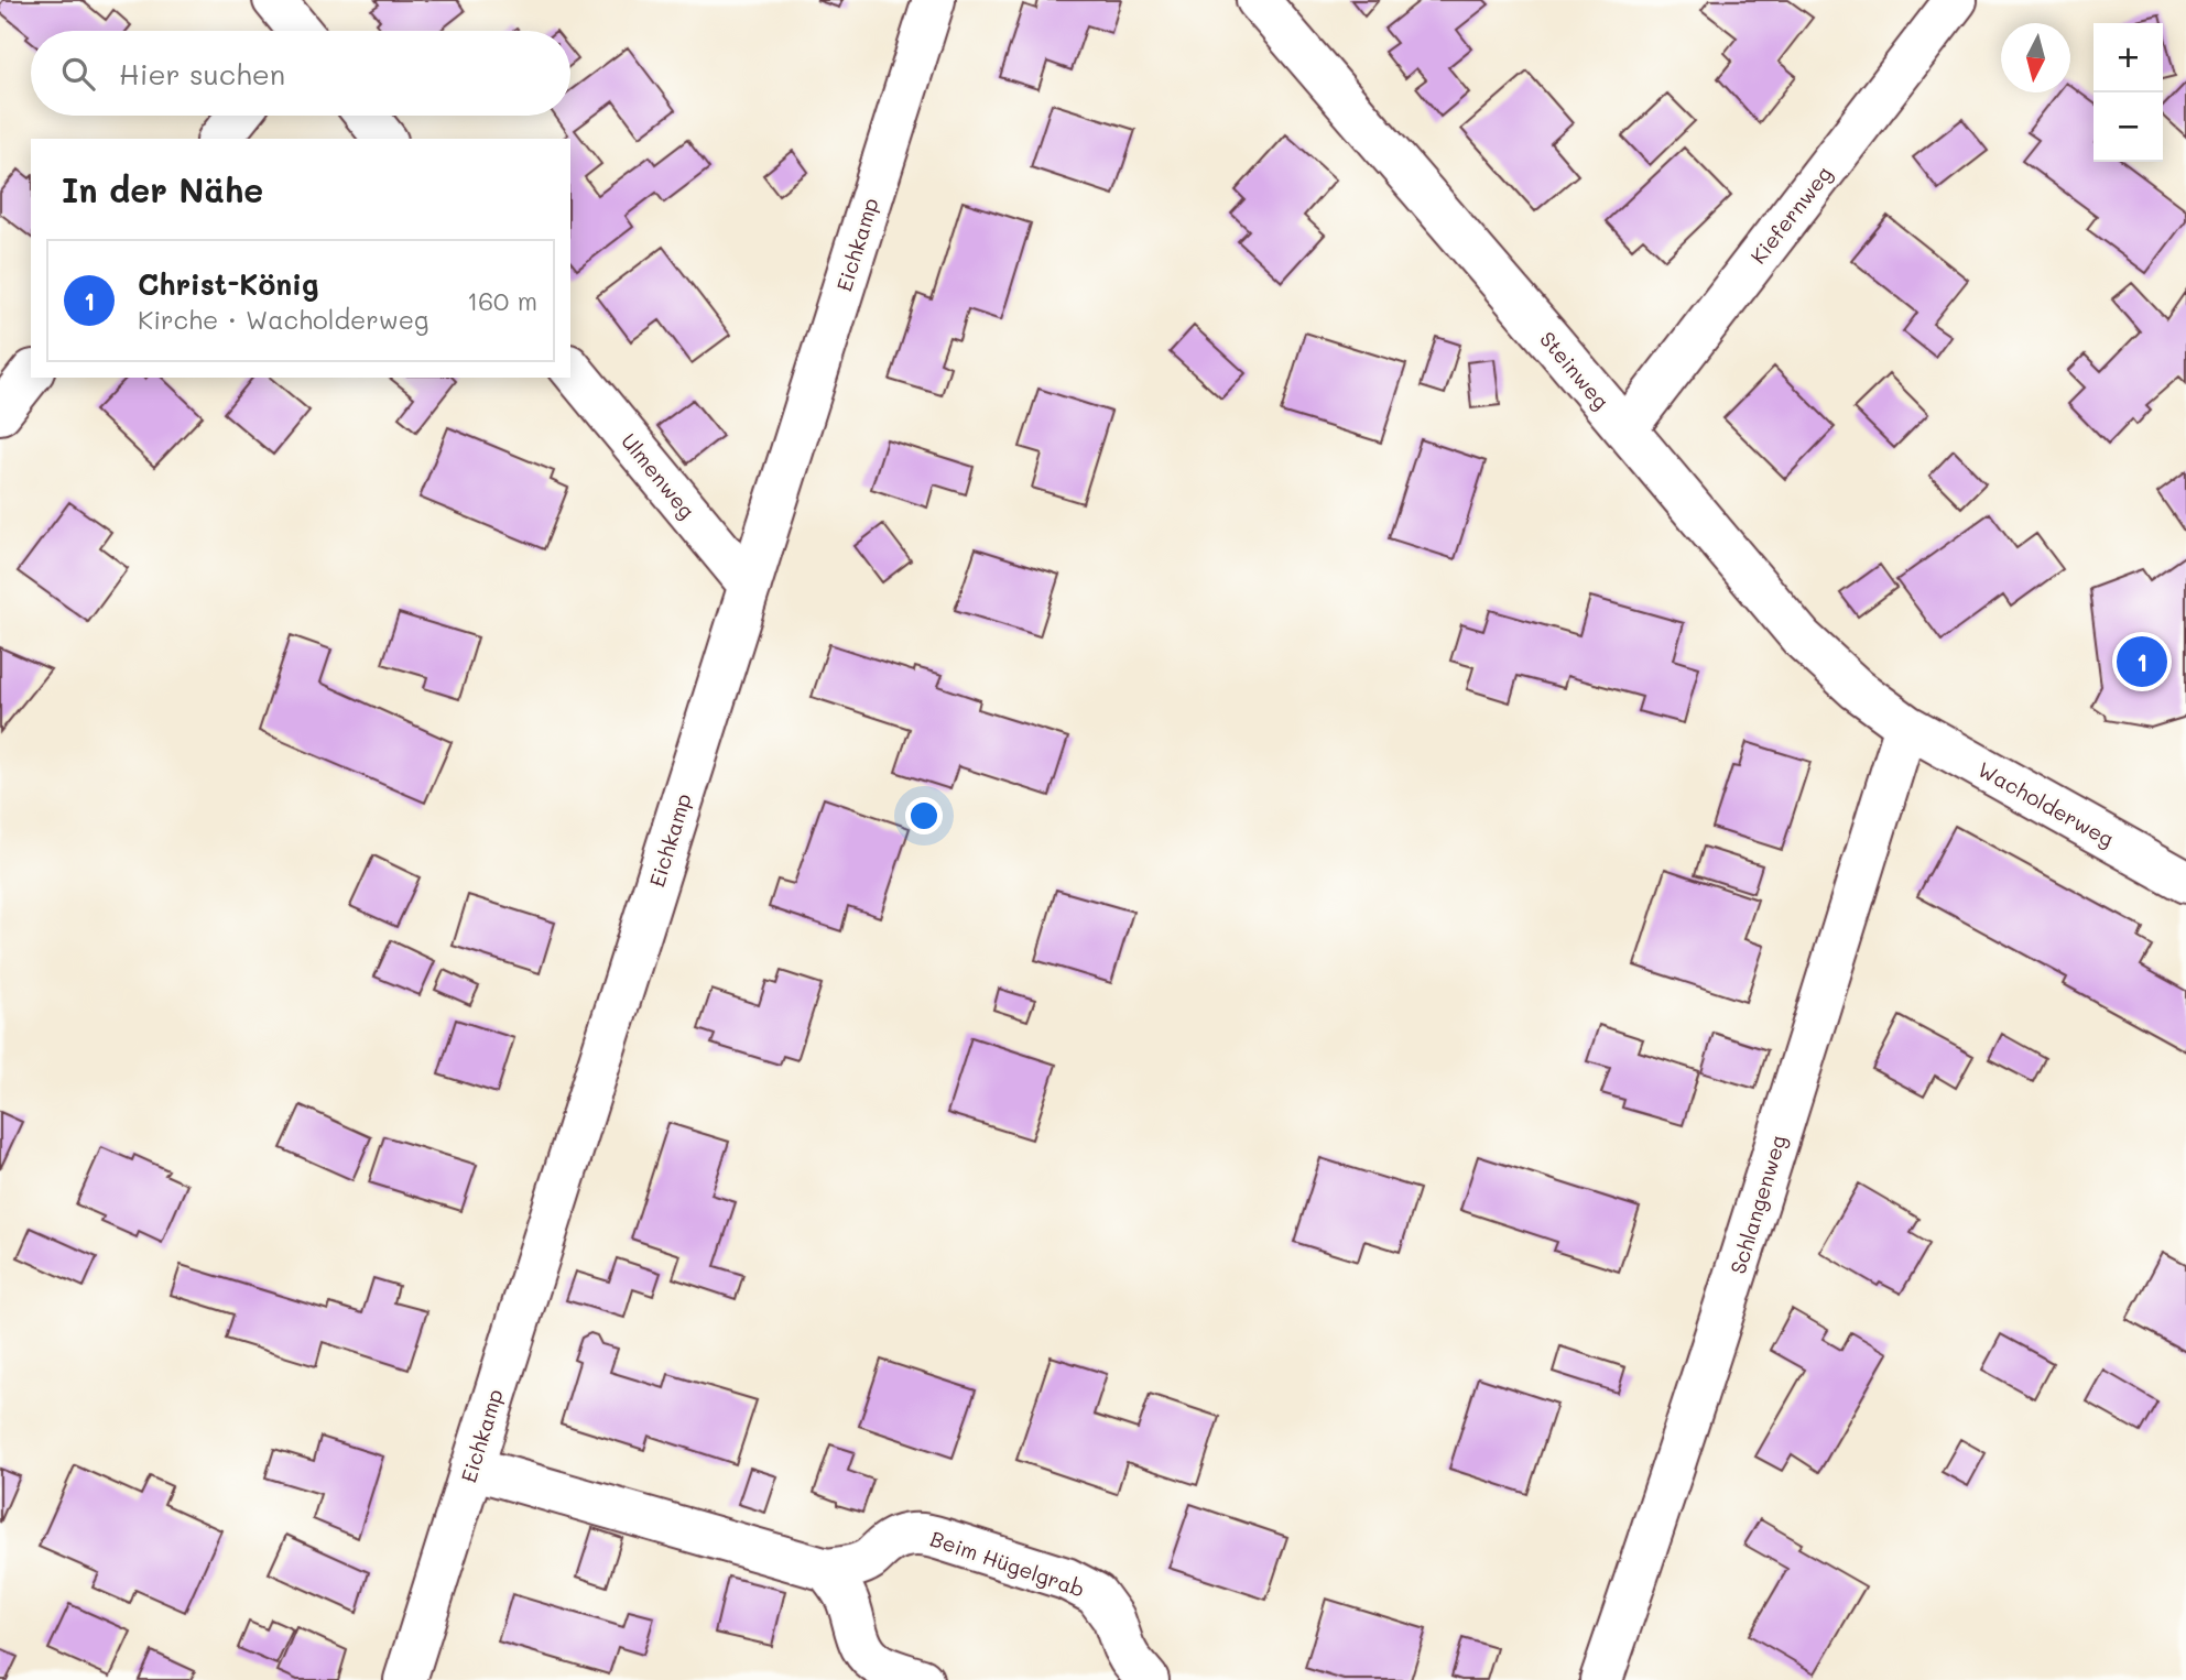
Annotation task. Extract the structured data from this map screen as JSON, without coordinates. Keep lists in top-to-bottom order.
{
  "streets": {
    "street": [
      "Kiefernweg",
      "Eichkamp",
      "Steinweg",
      "Ulmenweg",
      "Wacholderweg",
      "Schlangenweg",
      "Beim Hügelgrab"
    ]
  },
  "crossings": [
    ["Kiefernweg", "Steinweg"],
    ["Eichkamp", "Ulmenweg"],
    ["Eichkamp", "Beim Hügelgrab"],
    ["Steinweg", "Wacholderweg"],
    ["Steinweg", "Schlangenweg"],
    ["Wacholderweg", "Schlangenweg"]
  ],
  "north": "bottom",
  "page": {
    "map_buttons": ["+", "−"],
    "search": "Hier suchen",
    "heading": "In der Nähe",
    "list": [
      {
        "mark": "1",
        "name": "Christ-König",
        "note": "Kirche · Wacholderweg",
        "value": "160 m"
      }
    ],
    "pins": "1"
  }
}
